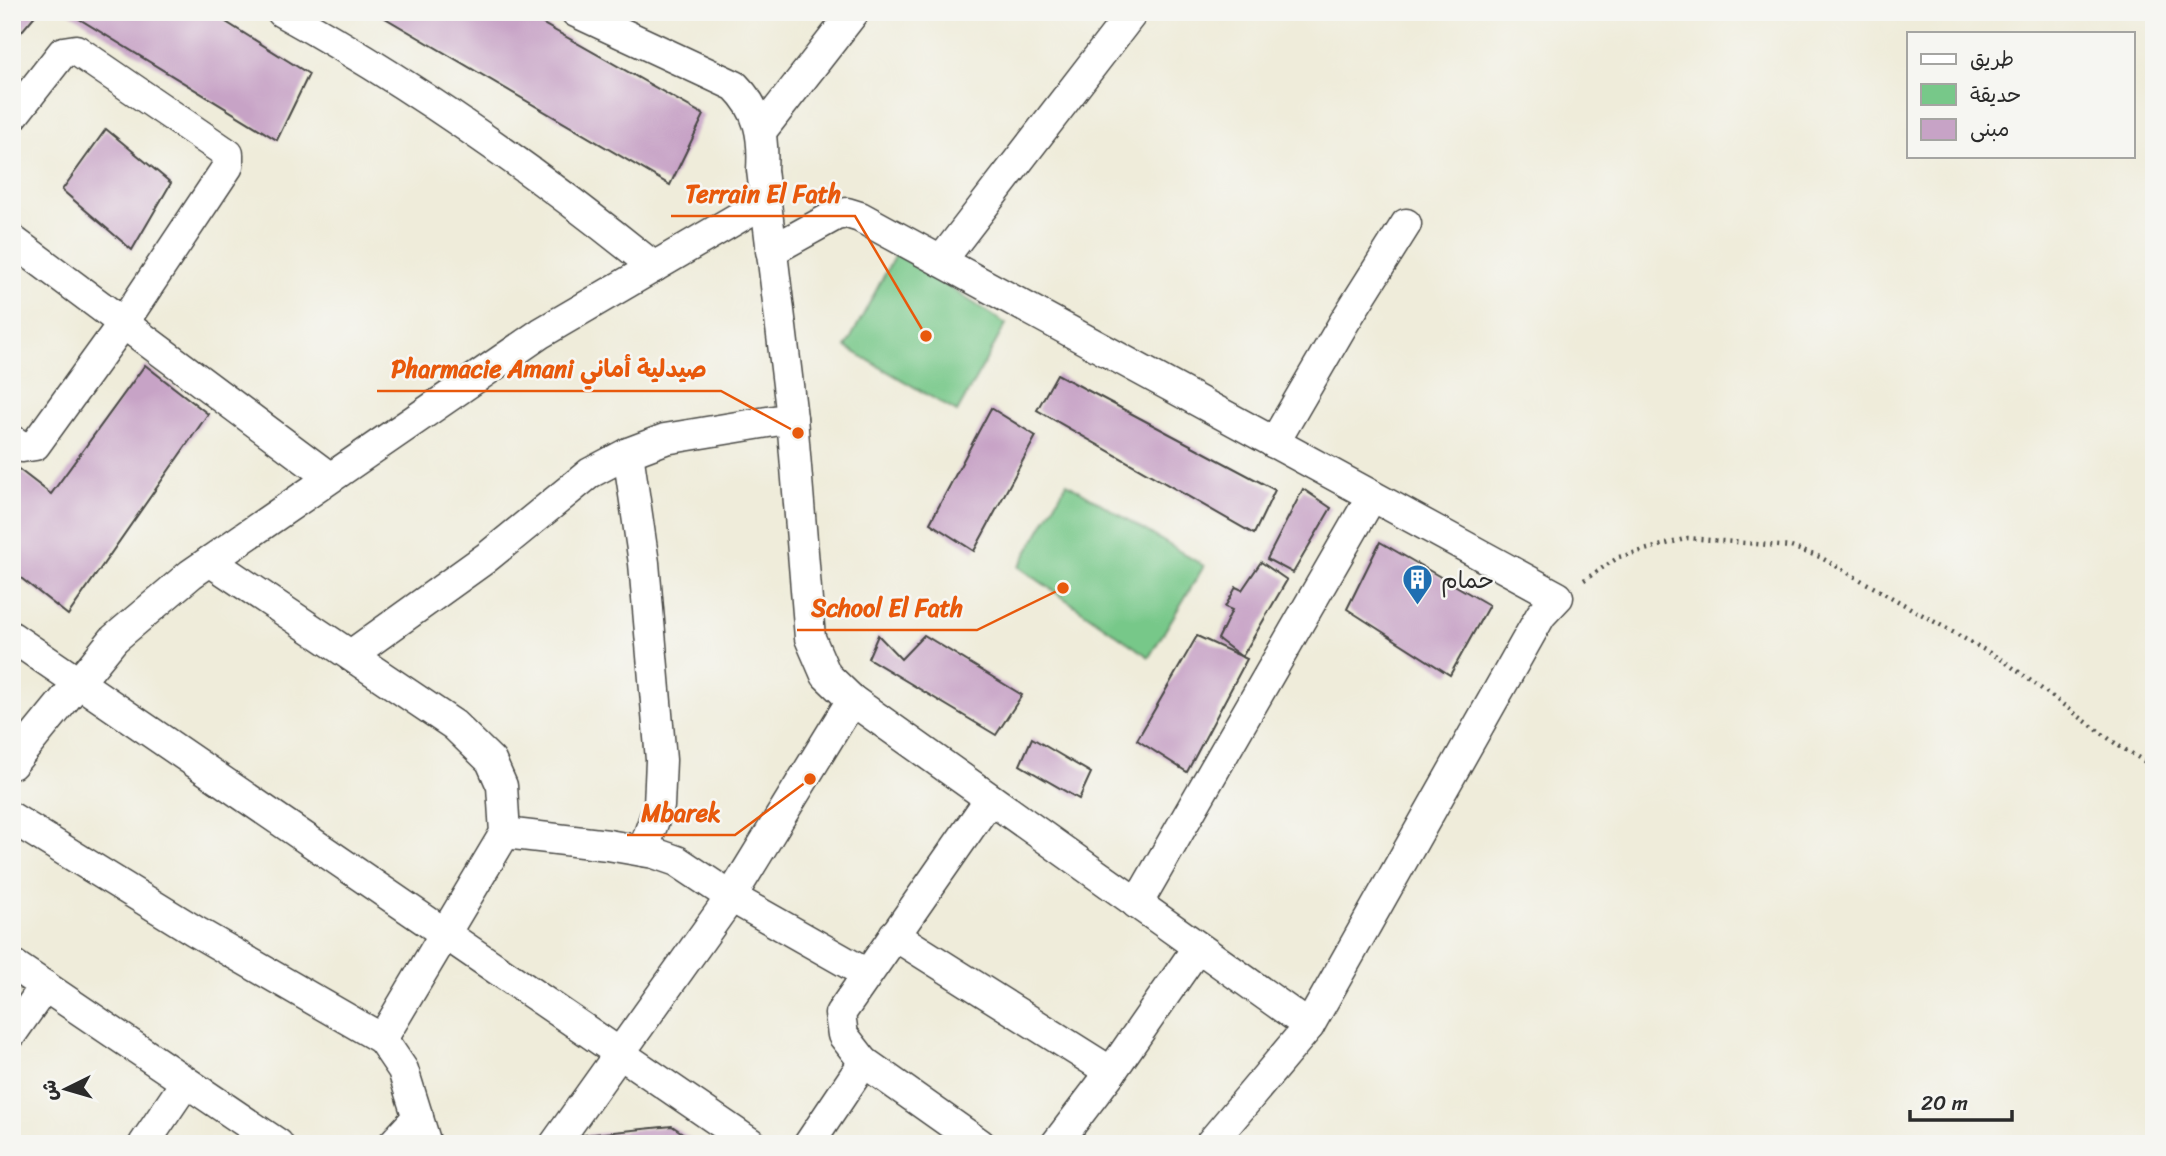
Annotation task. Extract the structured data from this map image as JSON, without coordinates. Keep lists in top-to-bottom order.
{
  "places": {
    "other": [
      "Terrain El Fath",
      "Pharmacie Amani صيدلية أماني",
      "School El Fath",
      "Mbarek"
    ],
    "building": ["حمام"]
  },
  "legend": ["طريق", "حديقة", "مبنى"],
  "scale_bar": "20 m",
  "north": "left"
}
